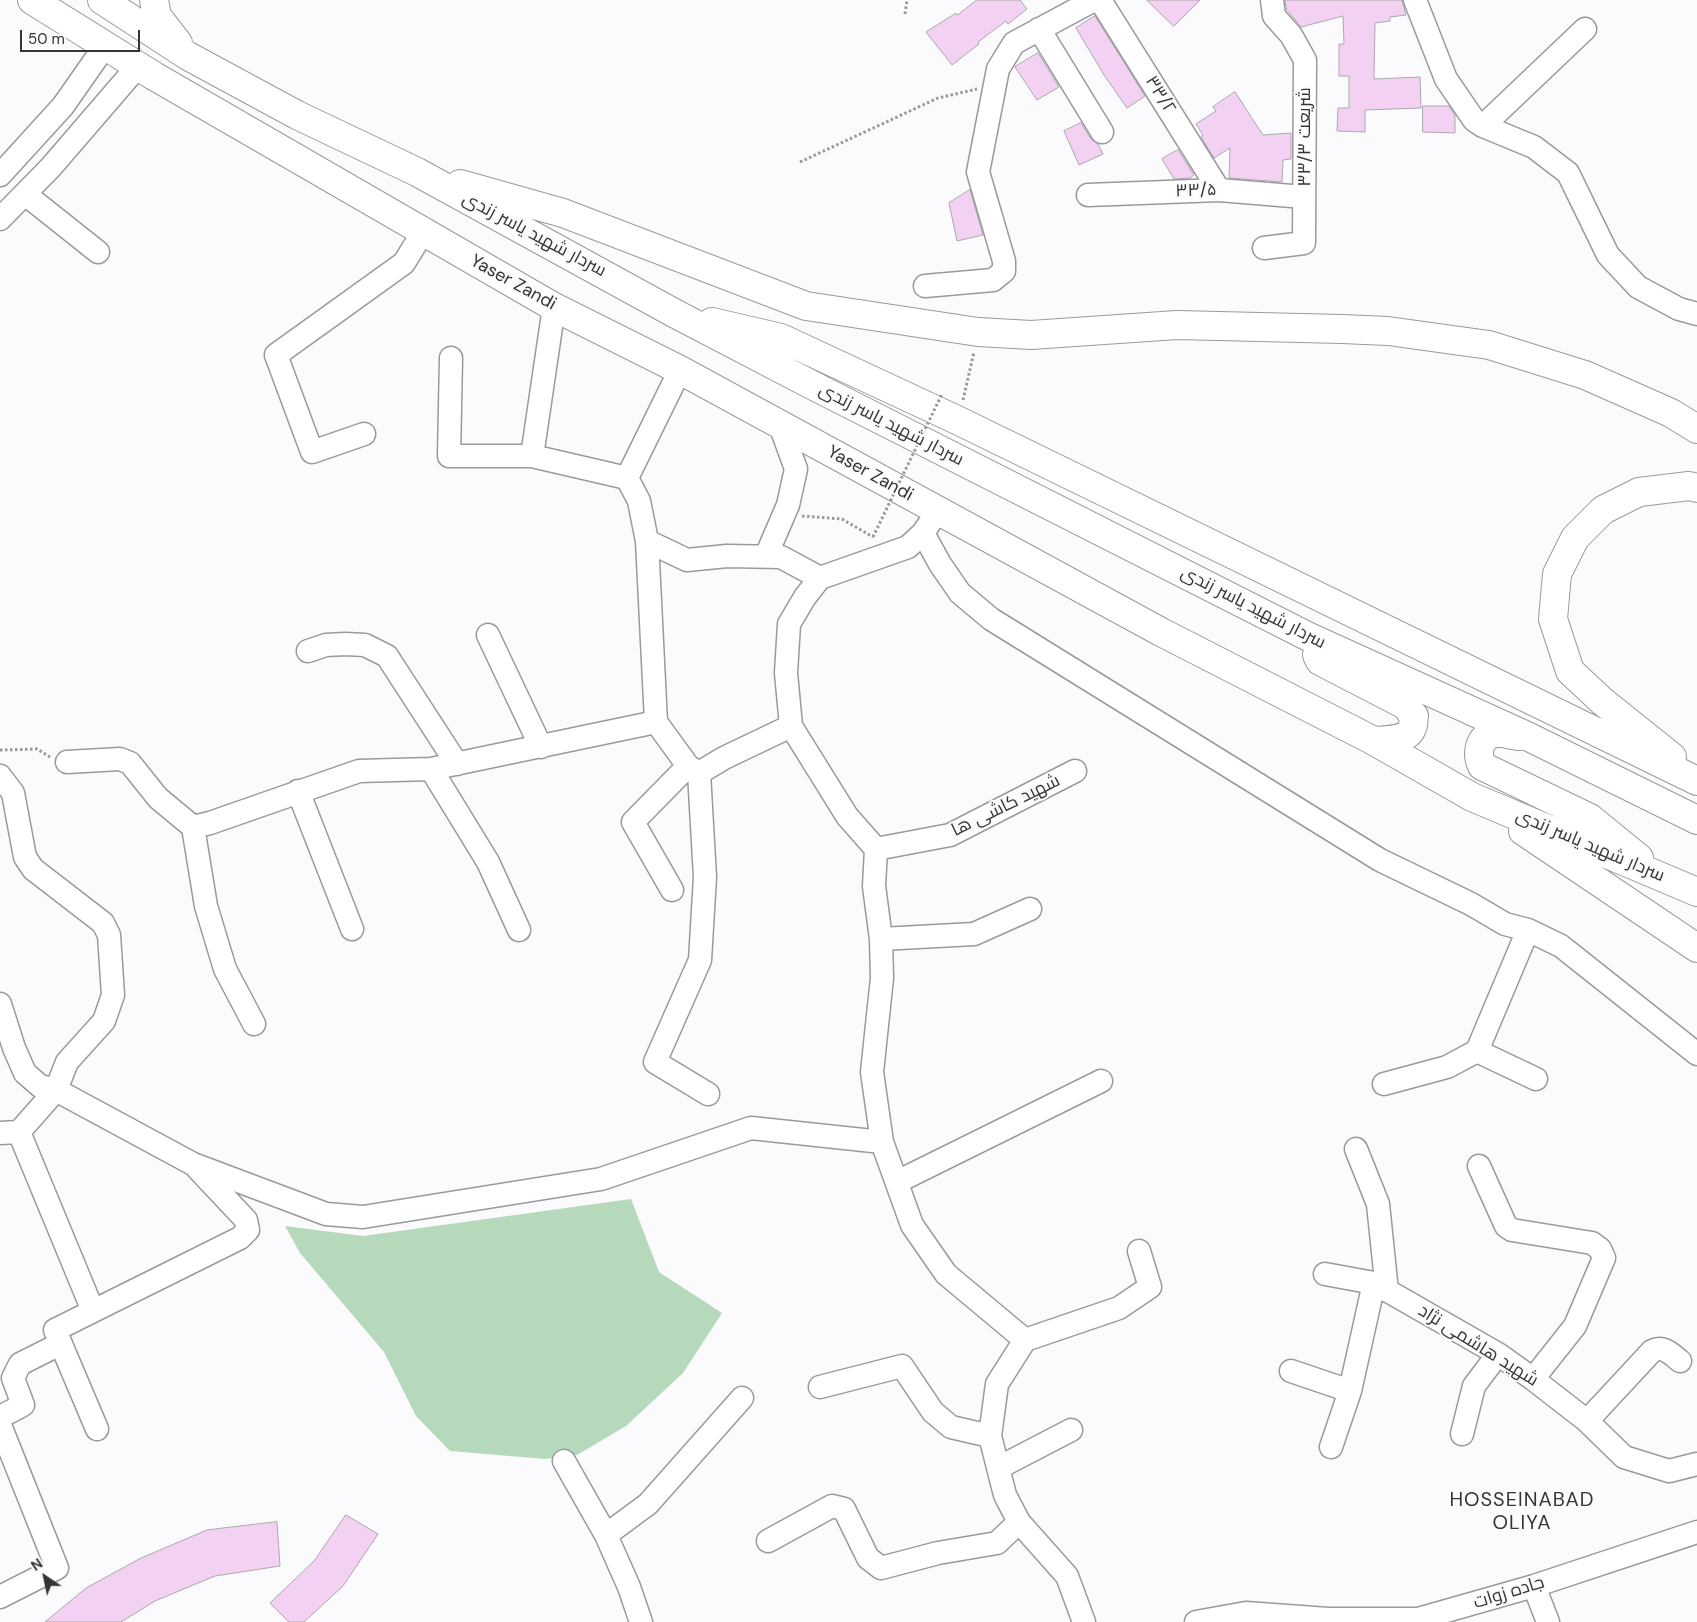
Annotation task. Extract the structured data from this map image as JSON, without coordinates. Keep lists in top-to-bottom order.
{
  "streets": {
    "highway": ["سردار شهید یاسر زندی", "Yaser Zandi"],
    "street": [
      "۳۳/۲",
      "شریعت ۳۳/۳",
      "۳۳/۵",
      "شهید کاشی ها",
      "شهید هاشمی نژاد",
      "جاده زوات"
    ]
  },
  "crossings": [
    ["۳۳/۲", "۳۳/۵"],
    ["شریعت ۳۳/۳", "۳۳/۵"],
    ["سردار شهید یاسر زندی", "Yaser Zandi"]
  ],
  "districts": ["HOSSEINABAD OLIYA"],
  "scale_bar": "50 m",
  "north": "top left"
}
